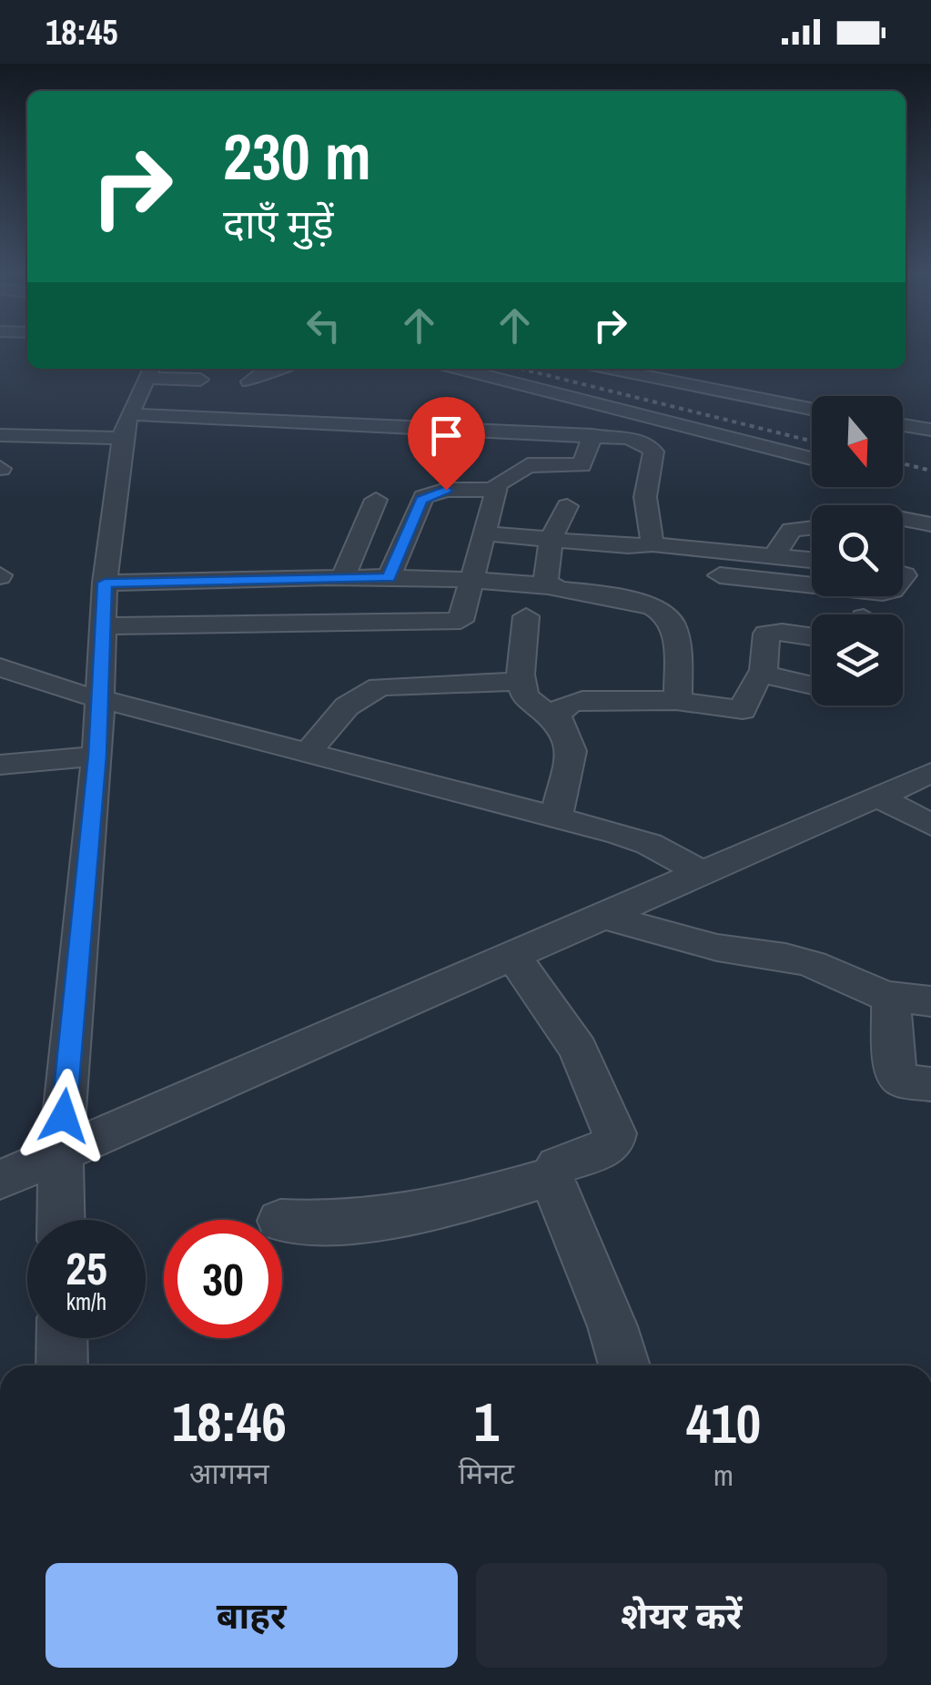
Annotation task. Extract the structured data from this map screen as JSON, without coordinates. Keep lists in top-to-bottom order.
{
  "north": "bottom",
  "page": {
    "status": "18:45",
    "turn": ["230 m", "दाएँ मुड़ें"],
    "speed": "25 km/h",
    "limit": "30",
    "eta": [
      "18:46",
      "आगमन",
      "1",
      "मिनट",
      "410",
      "m"
    ],
    "buttons": ["बाहर", "शेयर करें"]
  }
}
